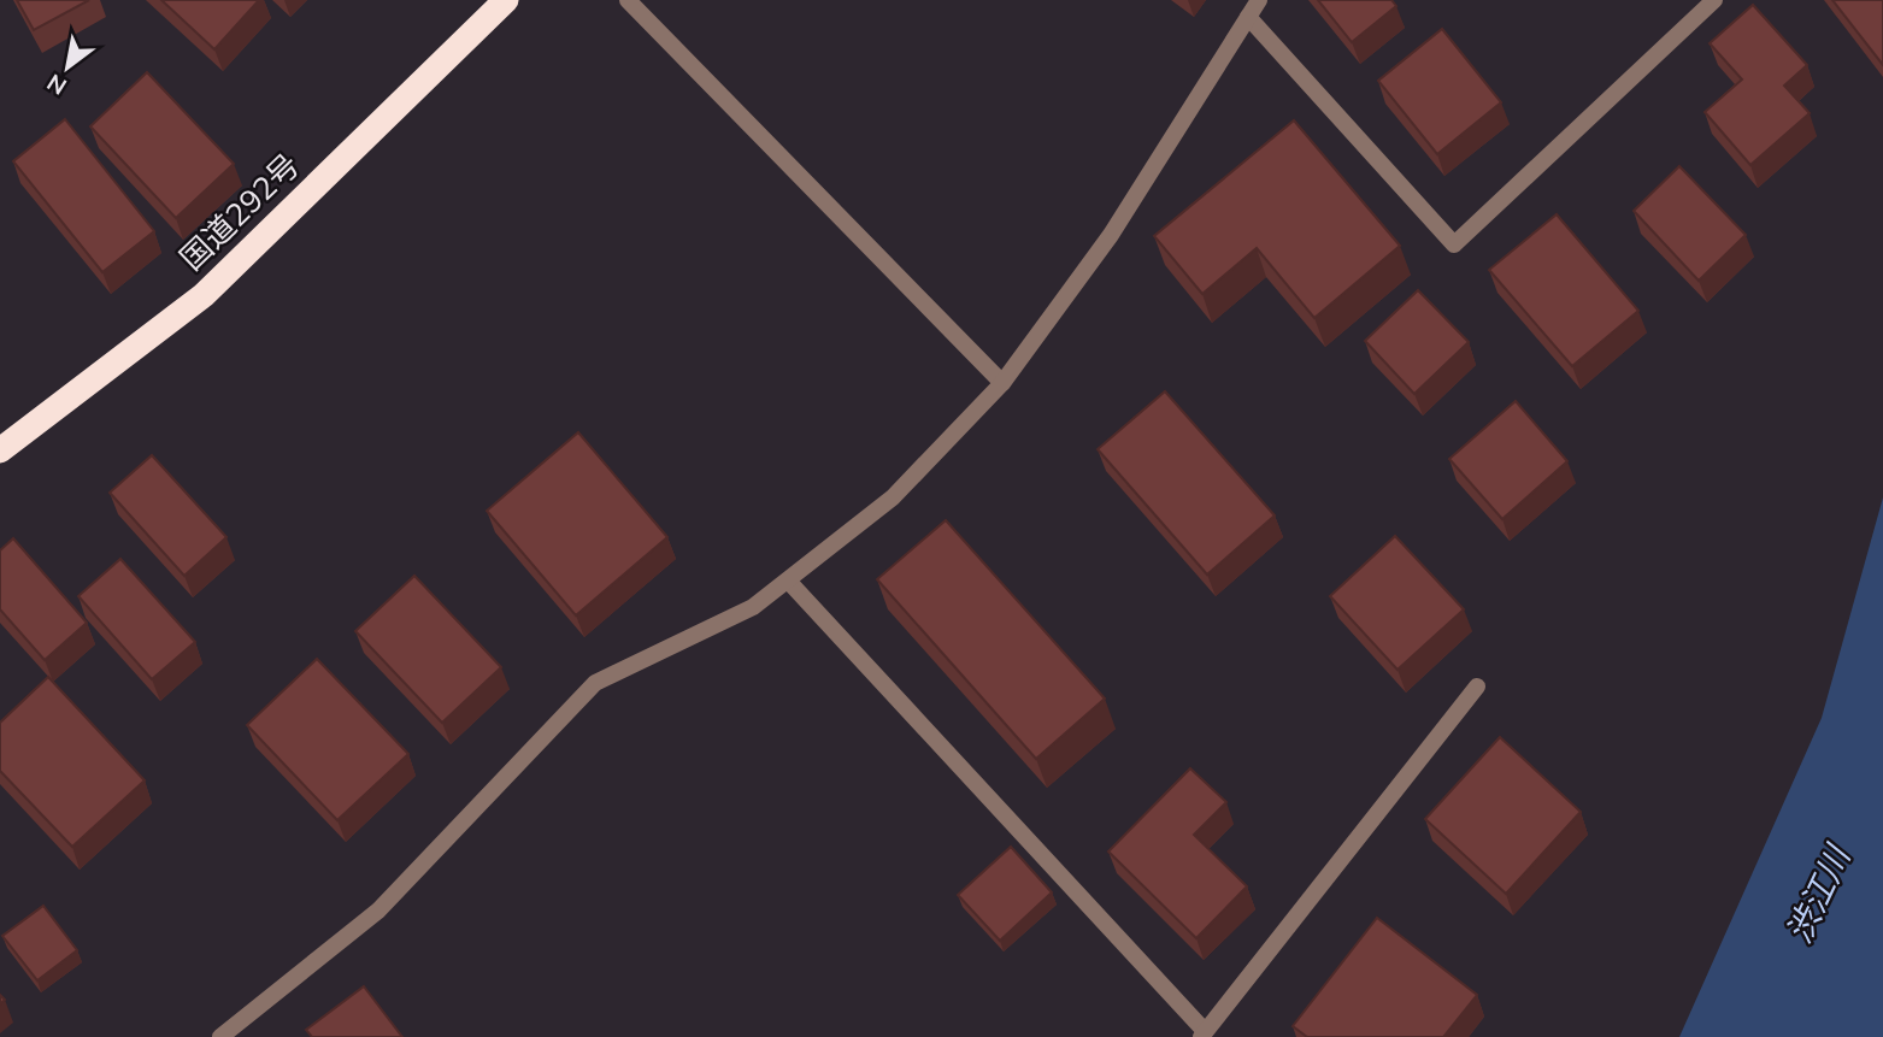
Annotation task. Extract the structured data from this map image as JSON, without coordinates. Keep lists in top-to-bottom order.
{
  "streets": {
    "highway": ["国道292号"]
  },
  "water": ["渋江川"],
  "north": "bottom left"
}
